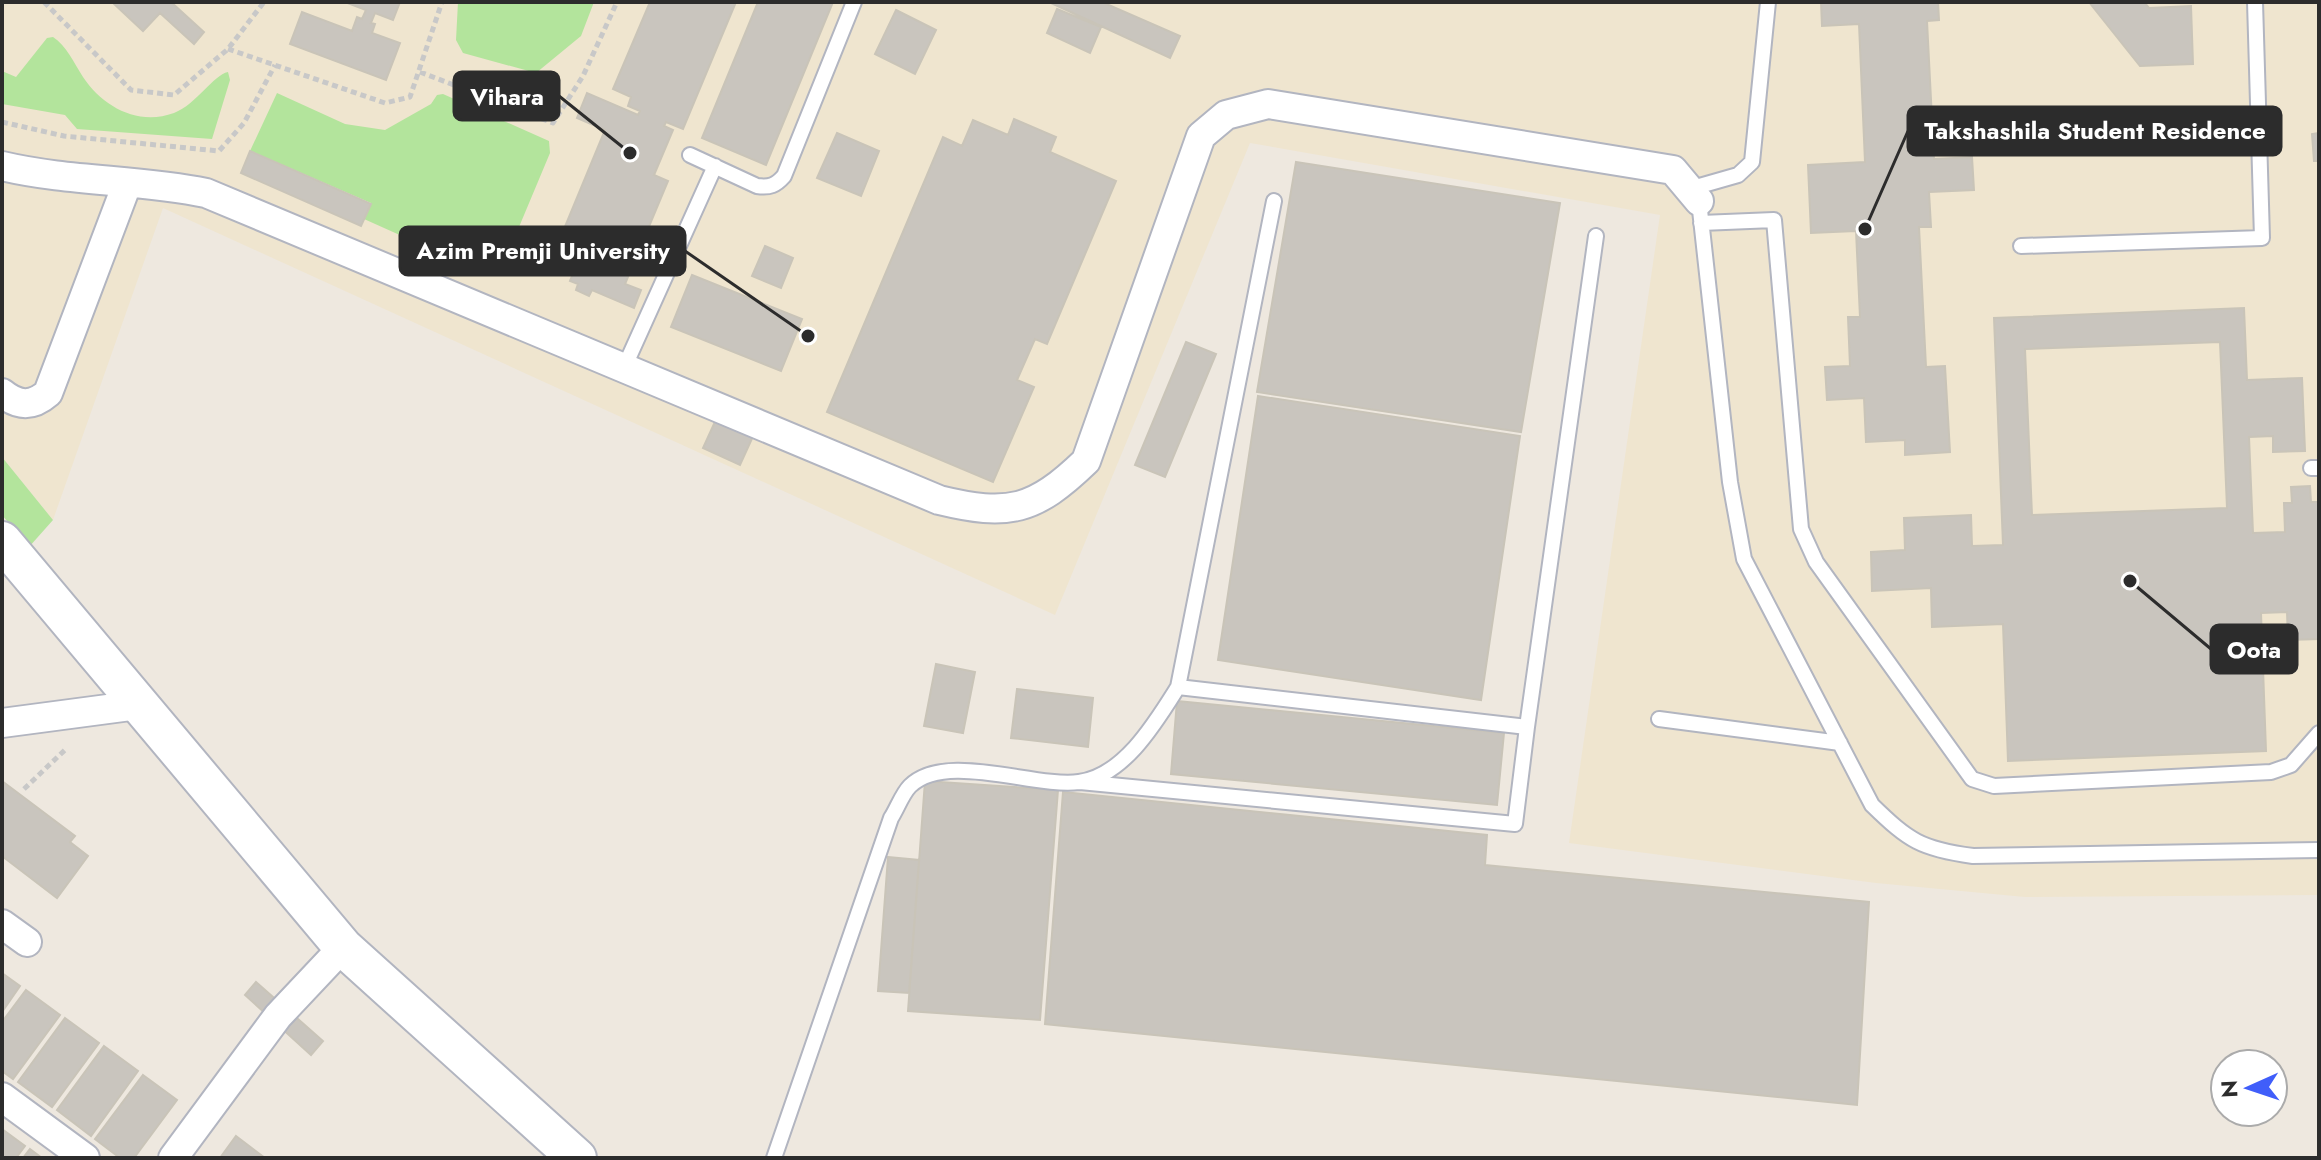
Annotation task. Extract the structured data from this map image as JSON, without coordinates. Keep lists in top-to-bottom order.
{
  "places": [
    "Vihara",
    "Takshashila Student Residence",
    "Azim Premji University",
    "Oota"
  ],
  "north": "left"
}
